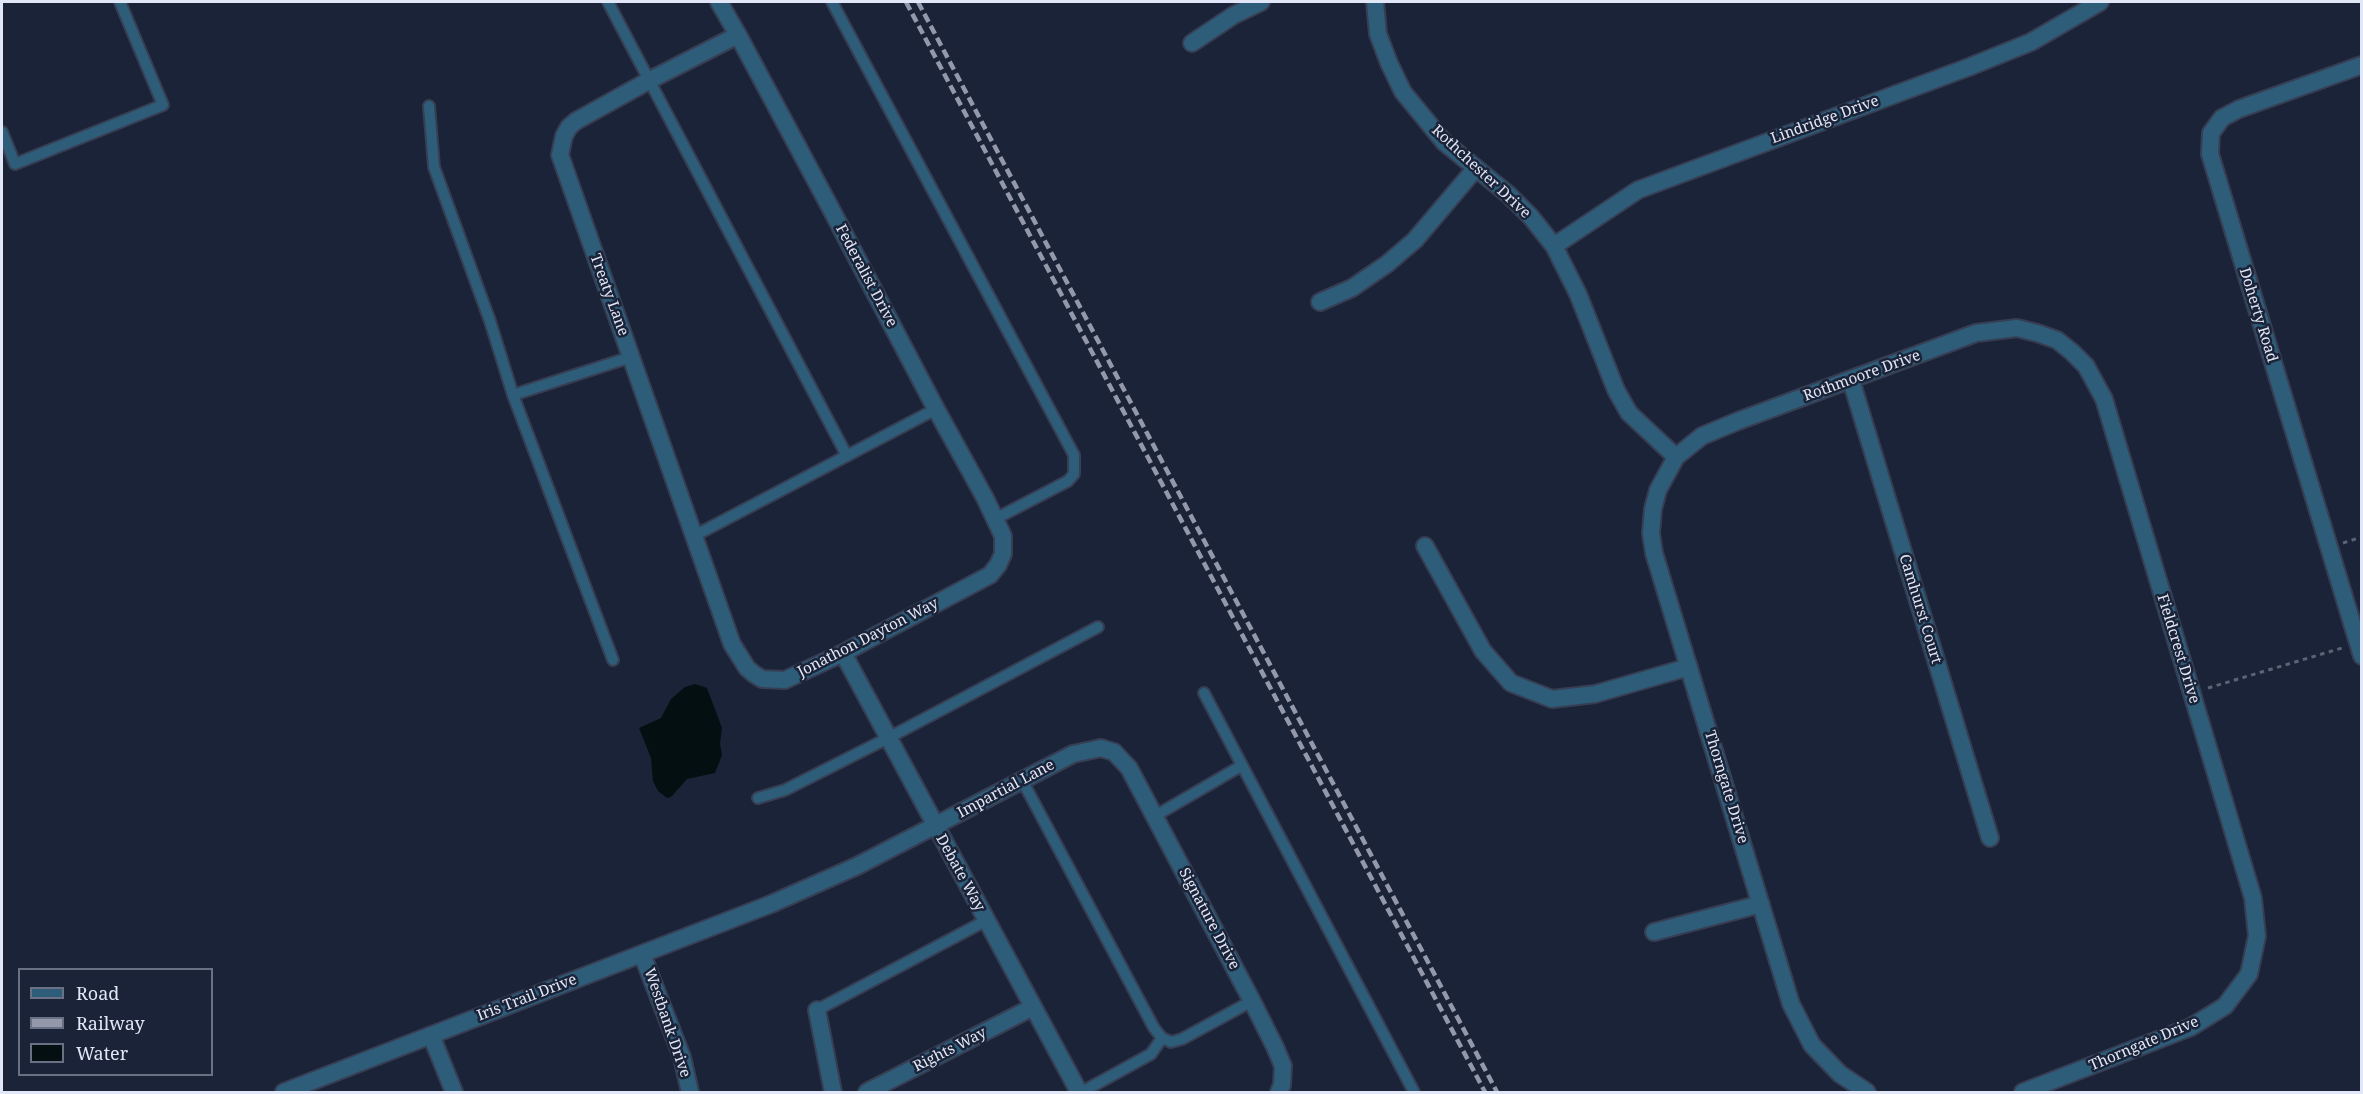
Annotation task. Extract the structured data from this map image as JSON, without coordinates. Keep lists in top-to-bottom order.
{
  "streets": {
    "street": [
      "Lindridge Drive",
      "Rothchester Drive",
      "Federalist Drive",
      "Treaty Lane",
      "Doherty Road",
      "Rothmoore Drive",
      "Camhurst Court",
      "Jonathon Dayton Way",
      "Fieldcrest Drive",
      "Thorngate Drive",
      "Impartial Lane",
      "Debate Way",
      "Signature Drive",
      "Iris Trail Drive",
      "Westbank Drive",
      "Rights Way"
    ]
  },
  "crossings": [
    ["Lindridge Drive", "Rothchester Drive"],
    ["Rothchester Drive", "Rothmoore Drive"],
    ["Rothchester Drive", "Thorngate Drive"],
    ["Federalist Drive", "Treaty Lane"],
    ["Federalist Drive", "Jonathon Dayton Way"],
    ["Treaty Lane", "Jonathon Dayton Way"],
    ["Rothmoore Drive", "Camhurst Court"],
    ["Rothmoore Drive", "Fieldcrest Drive"],
    ["Rothmoore Drive", "Thorngate Drive"],
    ["Jonathon Dayton Way", "Debate Way"],
    ["Fieldcrest Drive", "Thorngate Drive"],
    ["Impartial Lane", "Debate Way"],
    ["Impartial Lane", "Signature Drive"],
    ["Impartial Lane", "Iris Trail Drive"],
    ["Debate Way", "Rights Way"],
    ["Iris Trail Drive", "Westbank Drive"]
  ],
  "legend": ["Road", "Railway", "Water"]
}
